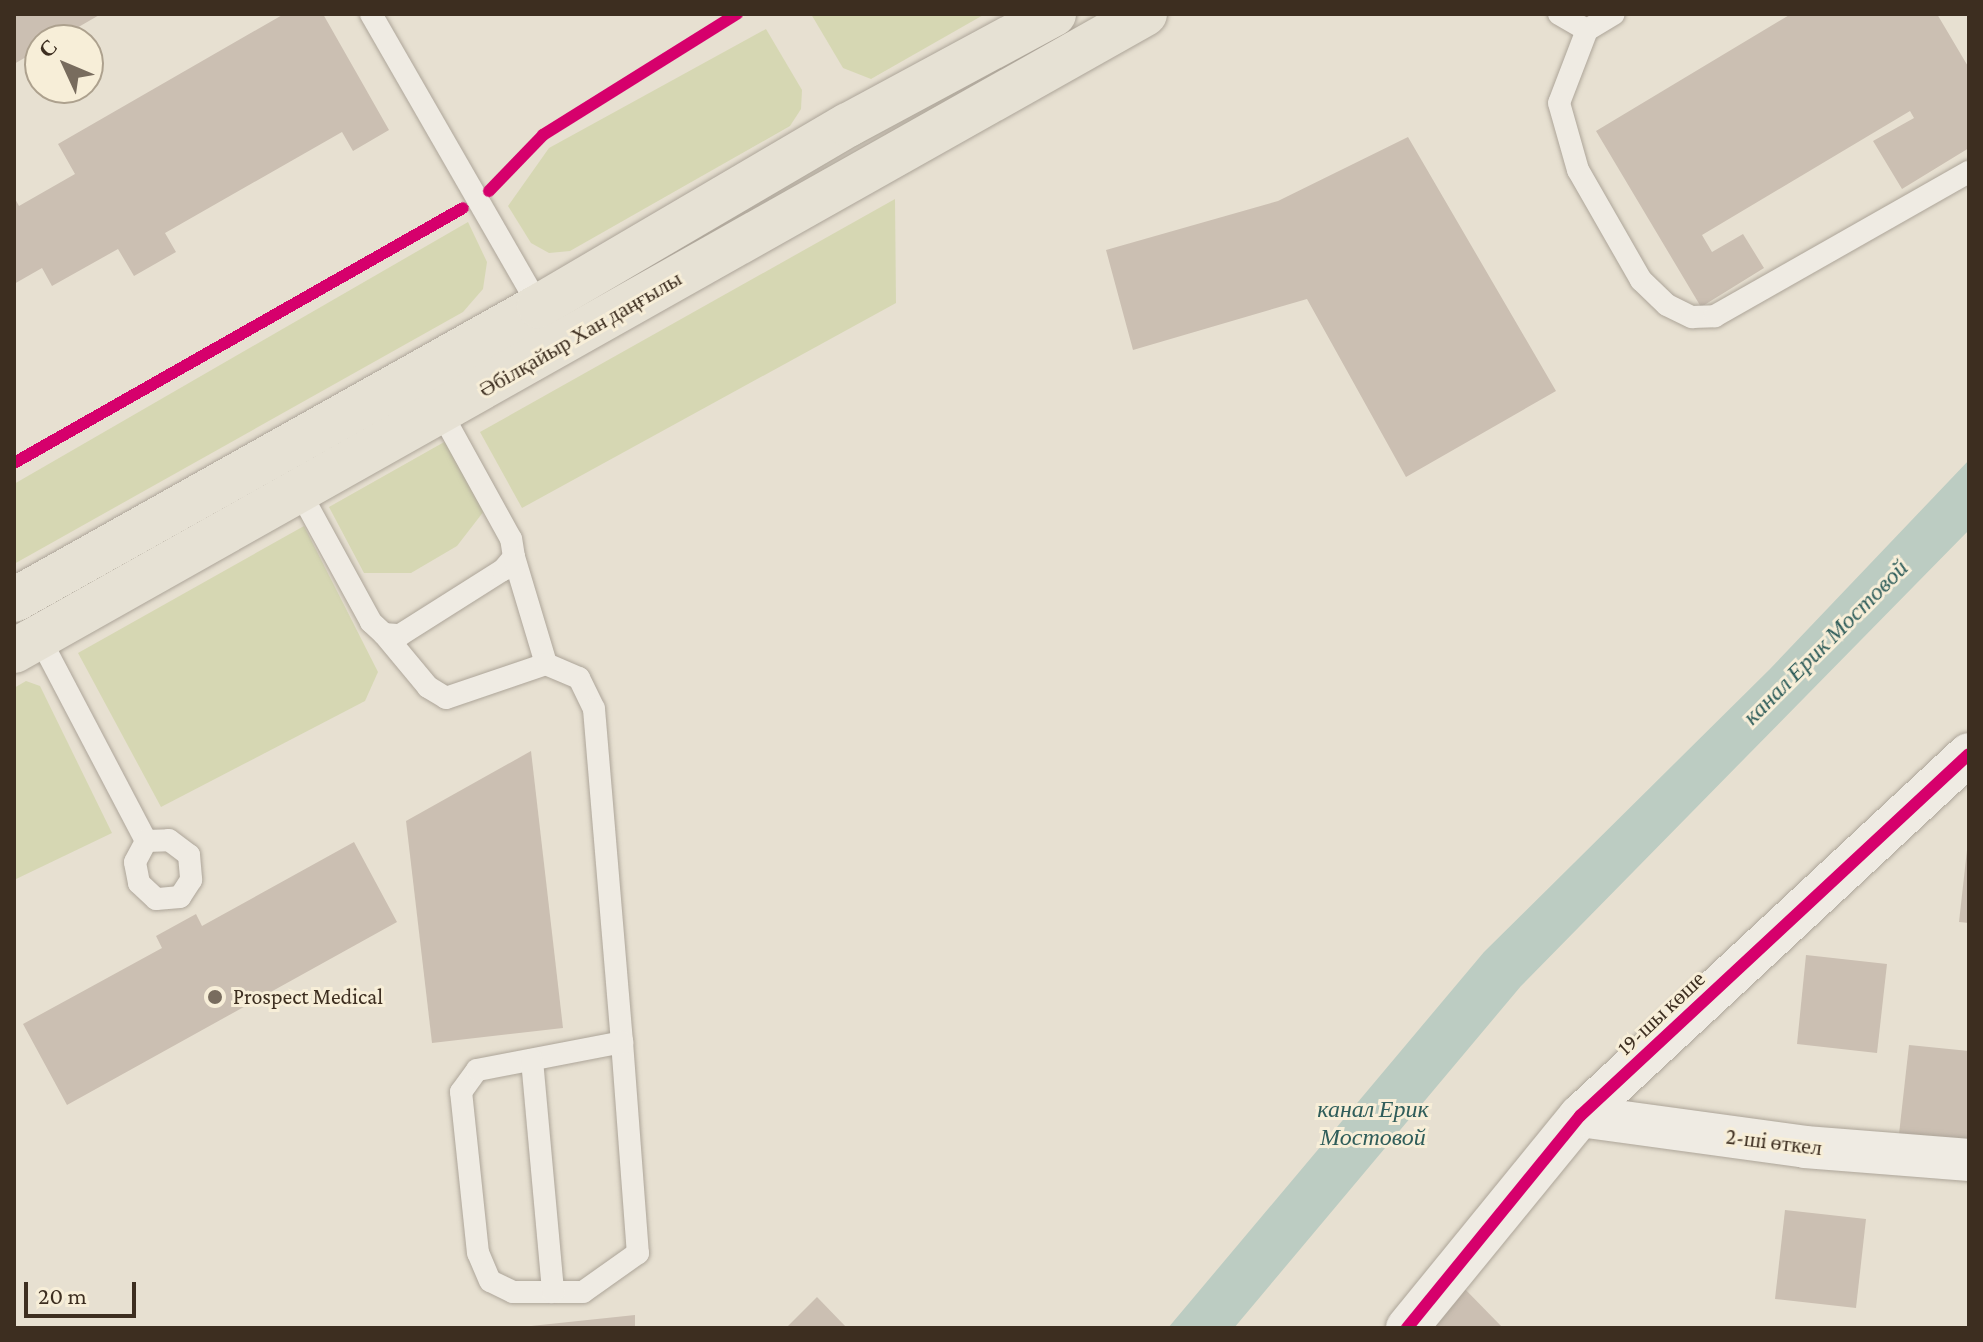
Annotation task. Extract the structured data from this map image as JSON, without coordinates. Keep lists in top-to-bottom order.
{
  "streets": {
    "main road": ["Әбілқайыр Хан даңғылы"],
    "street": ["19-шы көше", "2-шi өткел"]
  },
  "crossings": [
    ["19-шы көше", "2-шi өткел"]
  ],
  "water": ["канал Ерик Мостовой"],
  "places": ["Prospect Medical"],
  "scale_bar": "20 m",
  "north": "top left"
}
